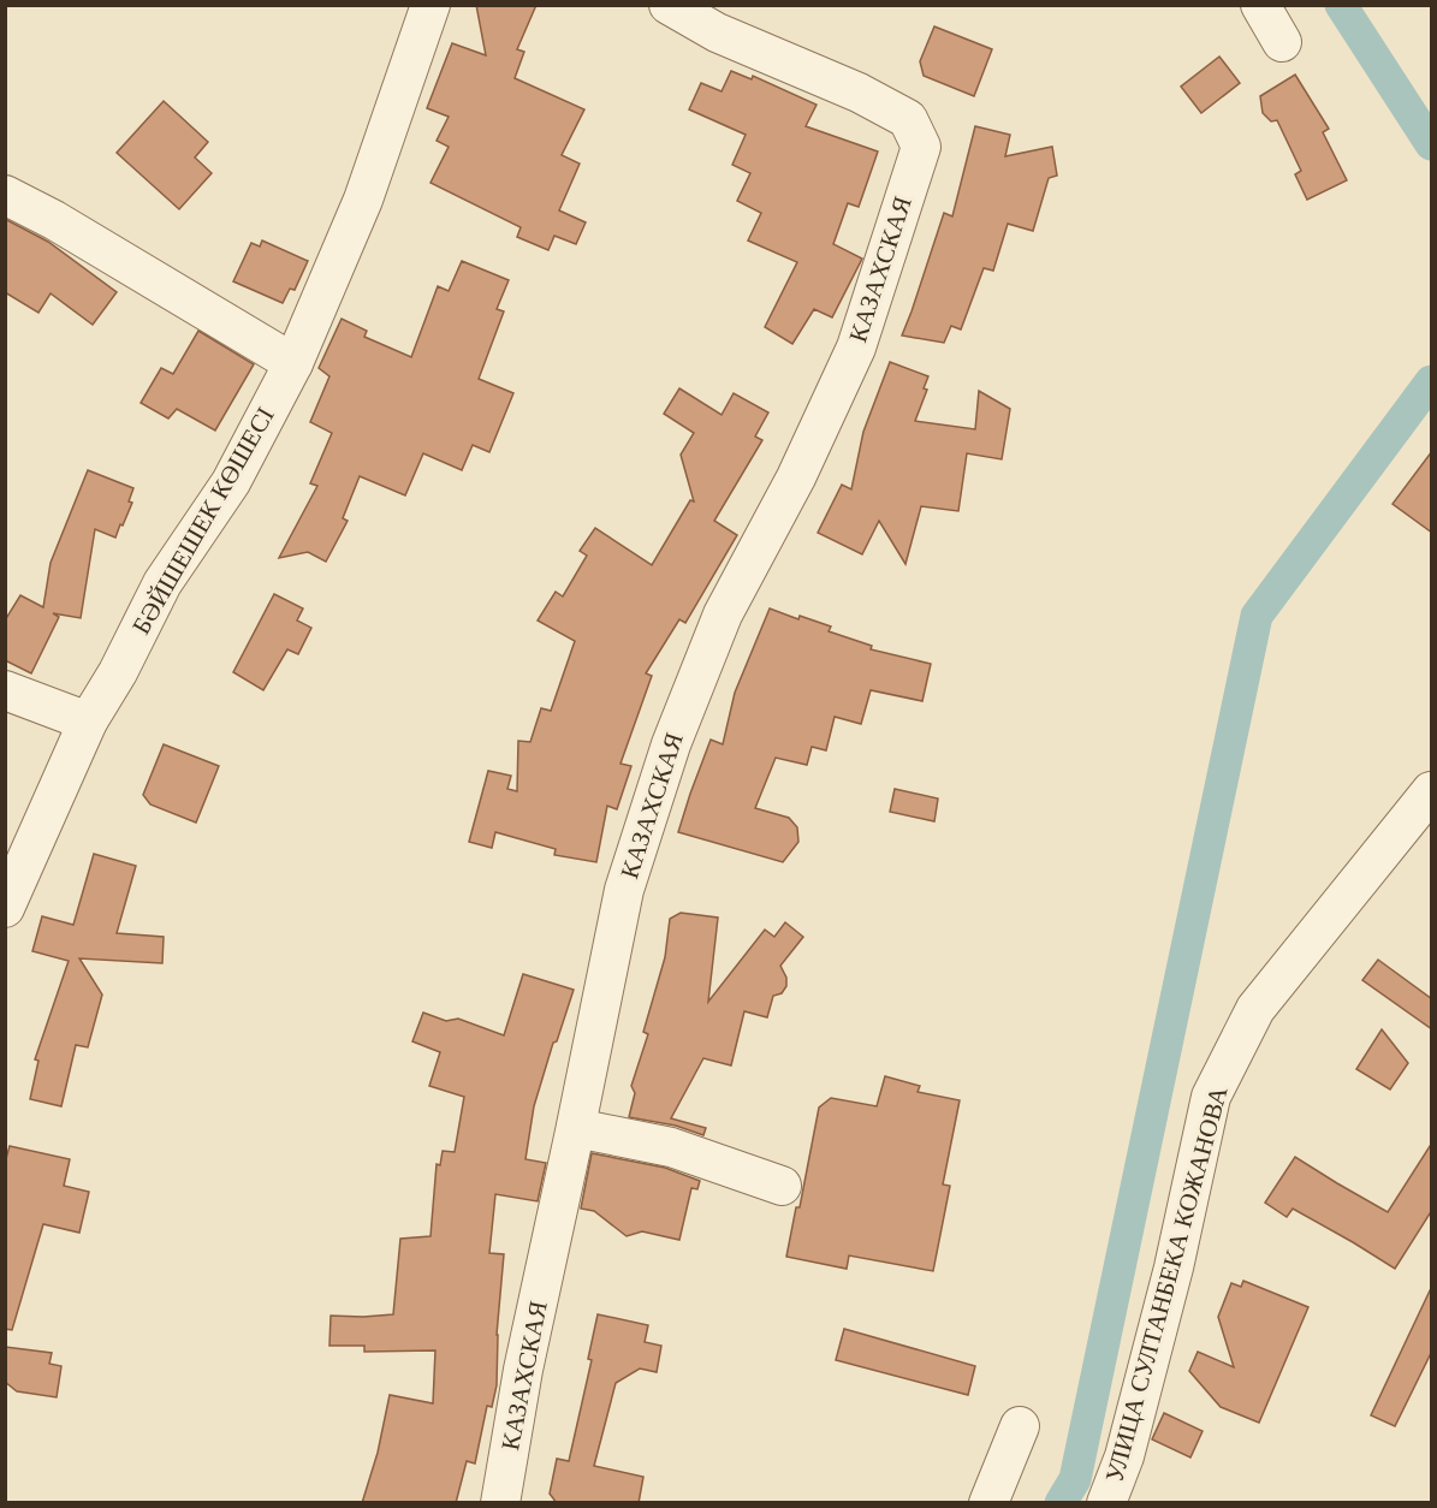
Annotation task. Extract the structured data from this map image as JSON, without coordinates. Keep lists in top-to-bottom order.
{
  "streets": {
    "street": ["КАЗАХСКАЯ", "БӘЙШЕШЕК КӨШЕСІ", "УЛИЦА СУЛТАНБЕКА КОЖАНОВА"]
  }
}
